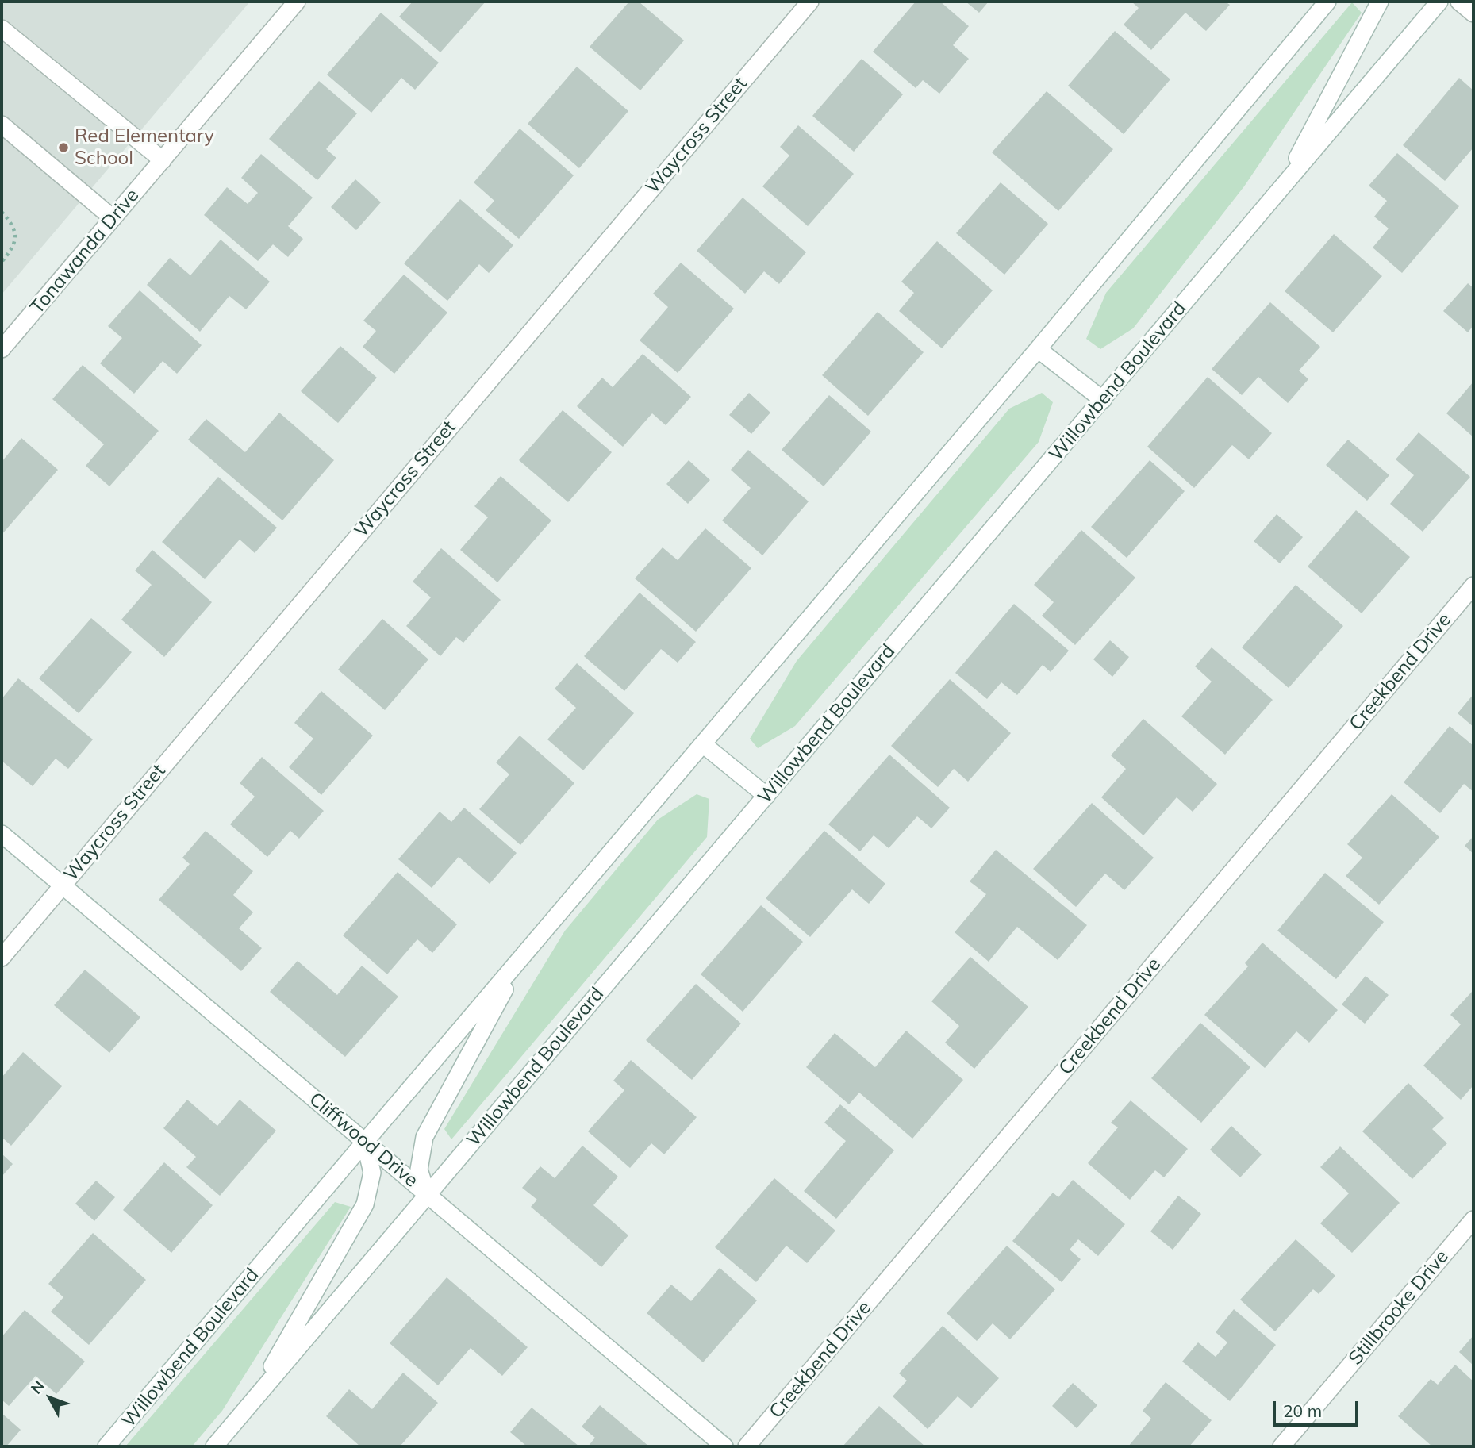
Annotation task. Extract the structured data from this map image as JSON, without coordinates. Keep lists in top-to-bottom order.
{
  "streets": {
    "main road": [
      "Waycross Street",
      "Tonawanda Drive",
      "Willowbend Boulevard",
      "Creekbend Drive",
      "Cliffwood Drive",
      "Stillbrooke Drive"
    ]
  },
  "crossings": [
    ["Waycross Street", "Cliffwood Drive"],
    ["Willowbend Boulevard", "Cliffwood Drive"]
  ],
  "places": ["Red Elementary School"],
  "scale_bar": "20 m",
  "north": "top left"
}
